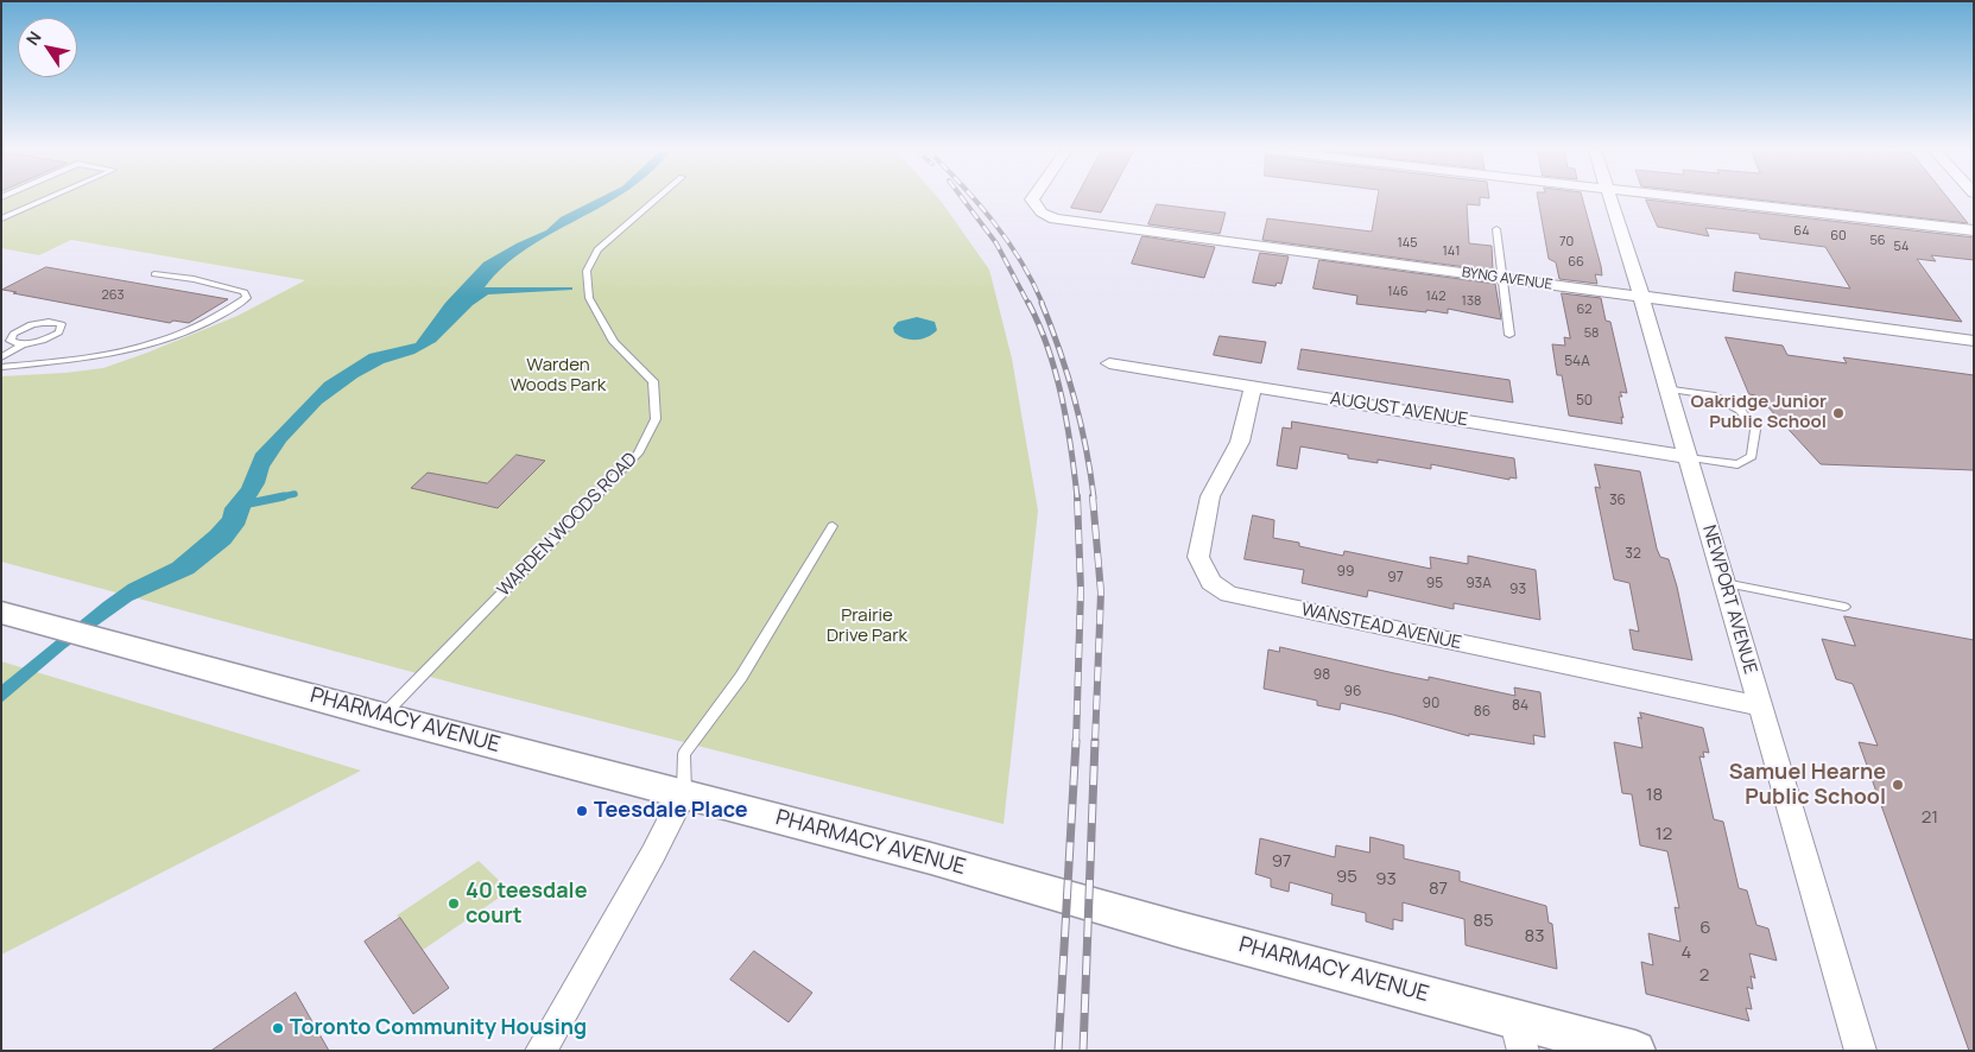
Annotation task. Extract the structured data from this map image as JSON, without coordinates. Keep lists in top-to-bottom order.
{
  "streets": {
    "street": [
      "BYNG AVENUE",
      "AUGUST AVENUE",
      "NEWPORT AVENUE",
      "WANSTEAD AVENUE",
      "PHARMACY AVENUE"
    ],
    "lane": ["WARDEN WOODS ROAD"]
  },
  "crossings": [
    ["BYNG AVENUE", "NEWPORT AVENUE"],
    ["AUGUST AVENUE", "NEWPORT AVENUE"],
    ["AUGUST AVENUE", "WANSTEAD AVENUE"],
    ["WARDEN WOODS ROAD", "PHARMACY AVENUE"],
    ["NEWPORT AVENUE", "WANSTEAD AVENUE"]
  ],
  "parks": ["Warden Woods Park", "Prairie Drive Park"],
  "places": [
    "Oakridge Junior Public School",
    "Samuel Hearne Public School",
    "Teesdale Place",
    "40 teesdale court",
    "Toronto Community Housing"
  ],
  "house_numbers": [
    "64",
    "60",
    "56",
    "70",
    "145",
    "54",
    "141",
    "66",
    "146",
    "263",
    "142",
    "138",
    "62",
    "58",
    "54A",
    "50",
    "36",
    "32",
    "99",
    "97",
    "95",
    "93A",
    "93",
    "98",
    "96",
    "90",
    "84",
    "86",
    "18",
    "21",
    "12",
    "97",
    "95",
    "93",
    "87",
    "85",
    "6",
    "83",
    "4",
    "2"
  ],
  "north": "top left"
}
